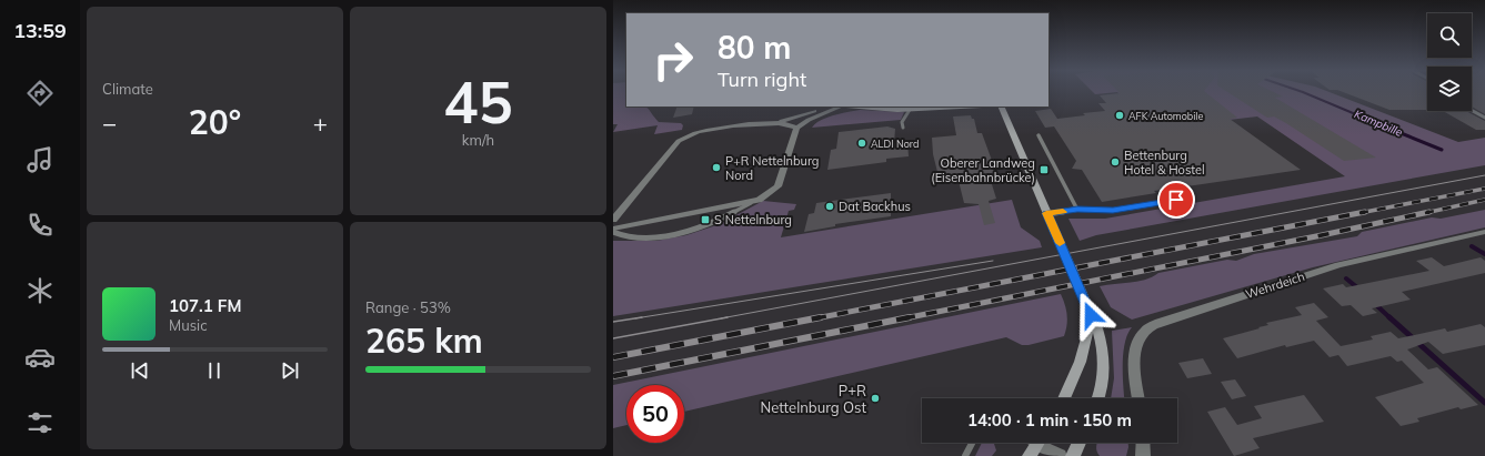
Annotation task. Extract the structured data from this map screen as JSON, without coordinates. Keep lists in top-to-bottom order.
{
  "streets": {
    "street": ["Wehrdeich"]
  },
  "water": ["Kampbille"],
  "places": {
    "other": [
      "AFK Automobile",
      "ALDI Nord",
      "Bettenburg Hotel & Hostel",
      "P+R Nettelnburg Nord",
      "Dat Backhus",
      "P+R Nettelnburg Ost"
    ],
    "transit": ["Oberer Landweg (Eisenbahnbrücke)", "S Nettelnburg"]
  },
  "page": {
    "tabs": "13:59",
    "tile": [
      "Climate",
      ["45", "km/h"],
      ["Range · 53%", "265 km"]
    ],
    "turn": ["80 m", "Turn right"],
    "heat": ["−", "20°", "+"],
    "song": ["107.1 FM", "Music"],
    "limit": "50",
    "trip": "14:00 · 1 min · 150 m"
  }
}
